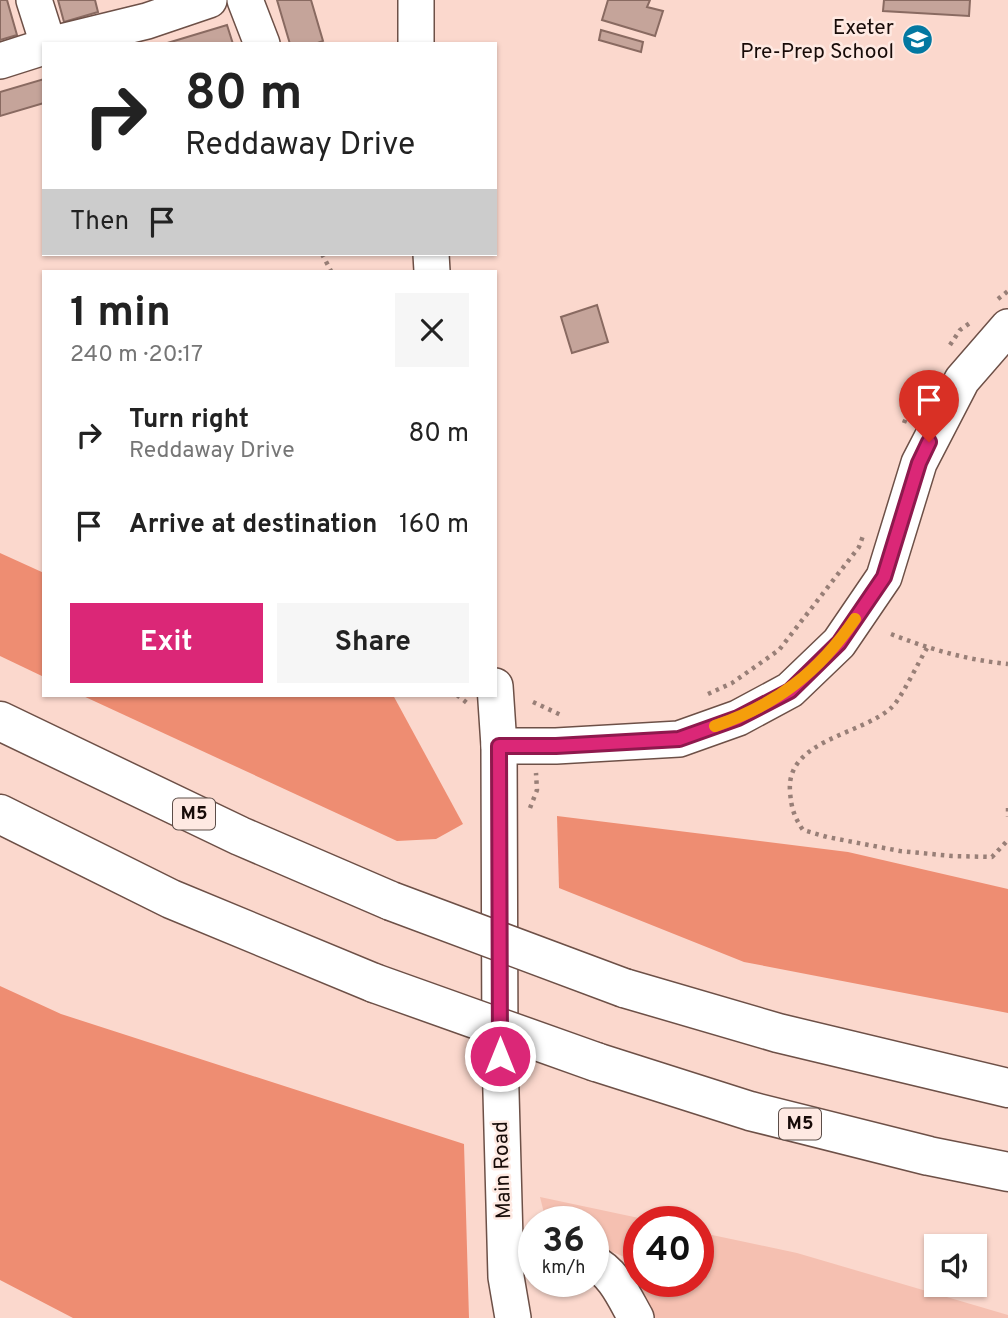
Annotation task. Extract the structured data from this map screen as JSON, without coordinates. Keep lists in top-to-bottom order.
{
  "streets": {
    "highway": ["M5"],
    "street": ["Main Road"]
  },
  "places": {
    "school or university": ["Exeter Pre-Prep School"]
  },
  "page": {
    "turn": ["80 m", "Reddaway Drive"],
    "then": "Then",
    "heading": ["1 min", "240 m · 20:17"],
    "list": [
      {
        "name": "Turn right",
        "note": "Reddaway Drive",
        "value": "80 m"
      },
      {
        "name": "Arrive at destination",
        "value": "160 m"
      }
    ],
    "buttons": ["Exit", "Share"],
    "speed": "36 km/h",
    "limit": "40"
  }
}
